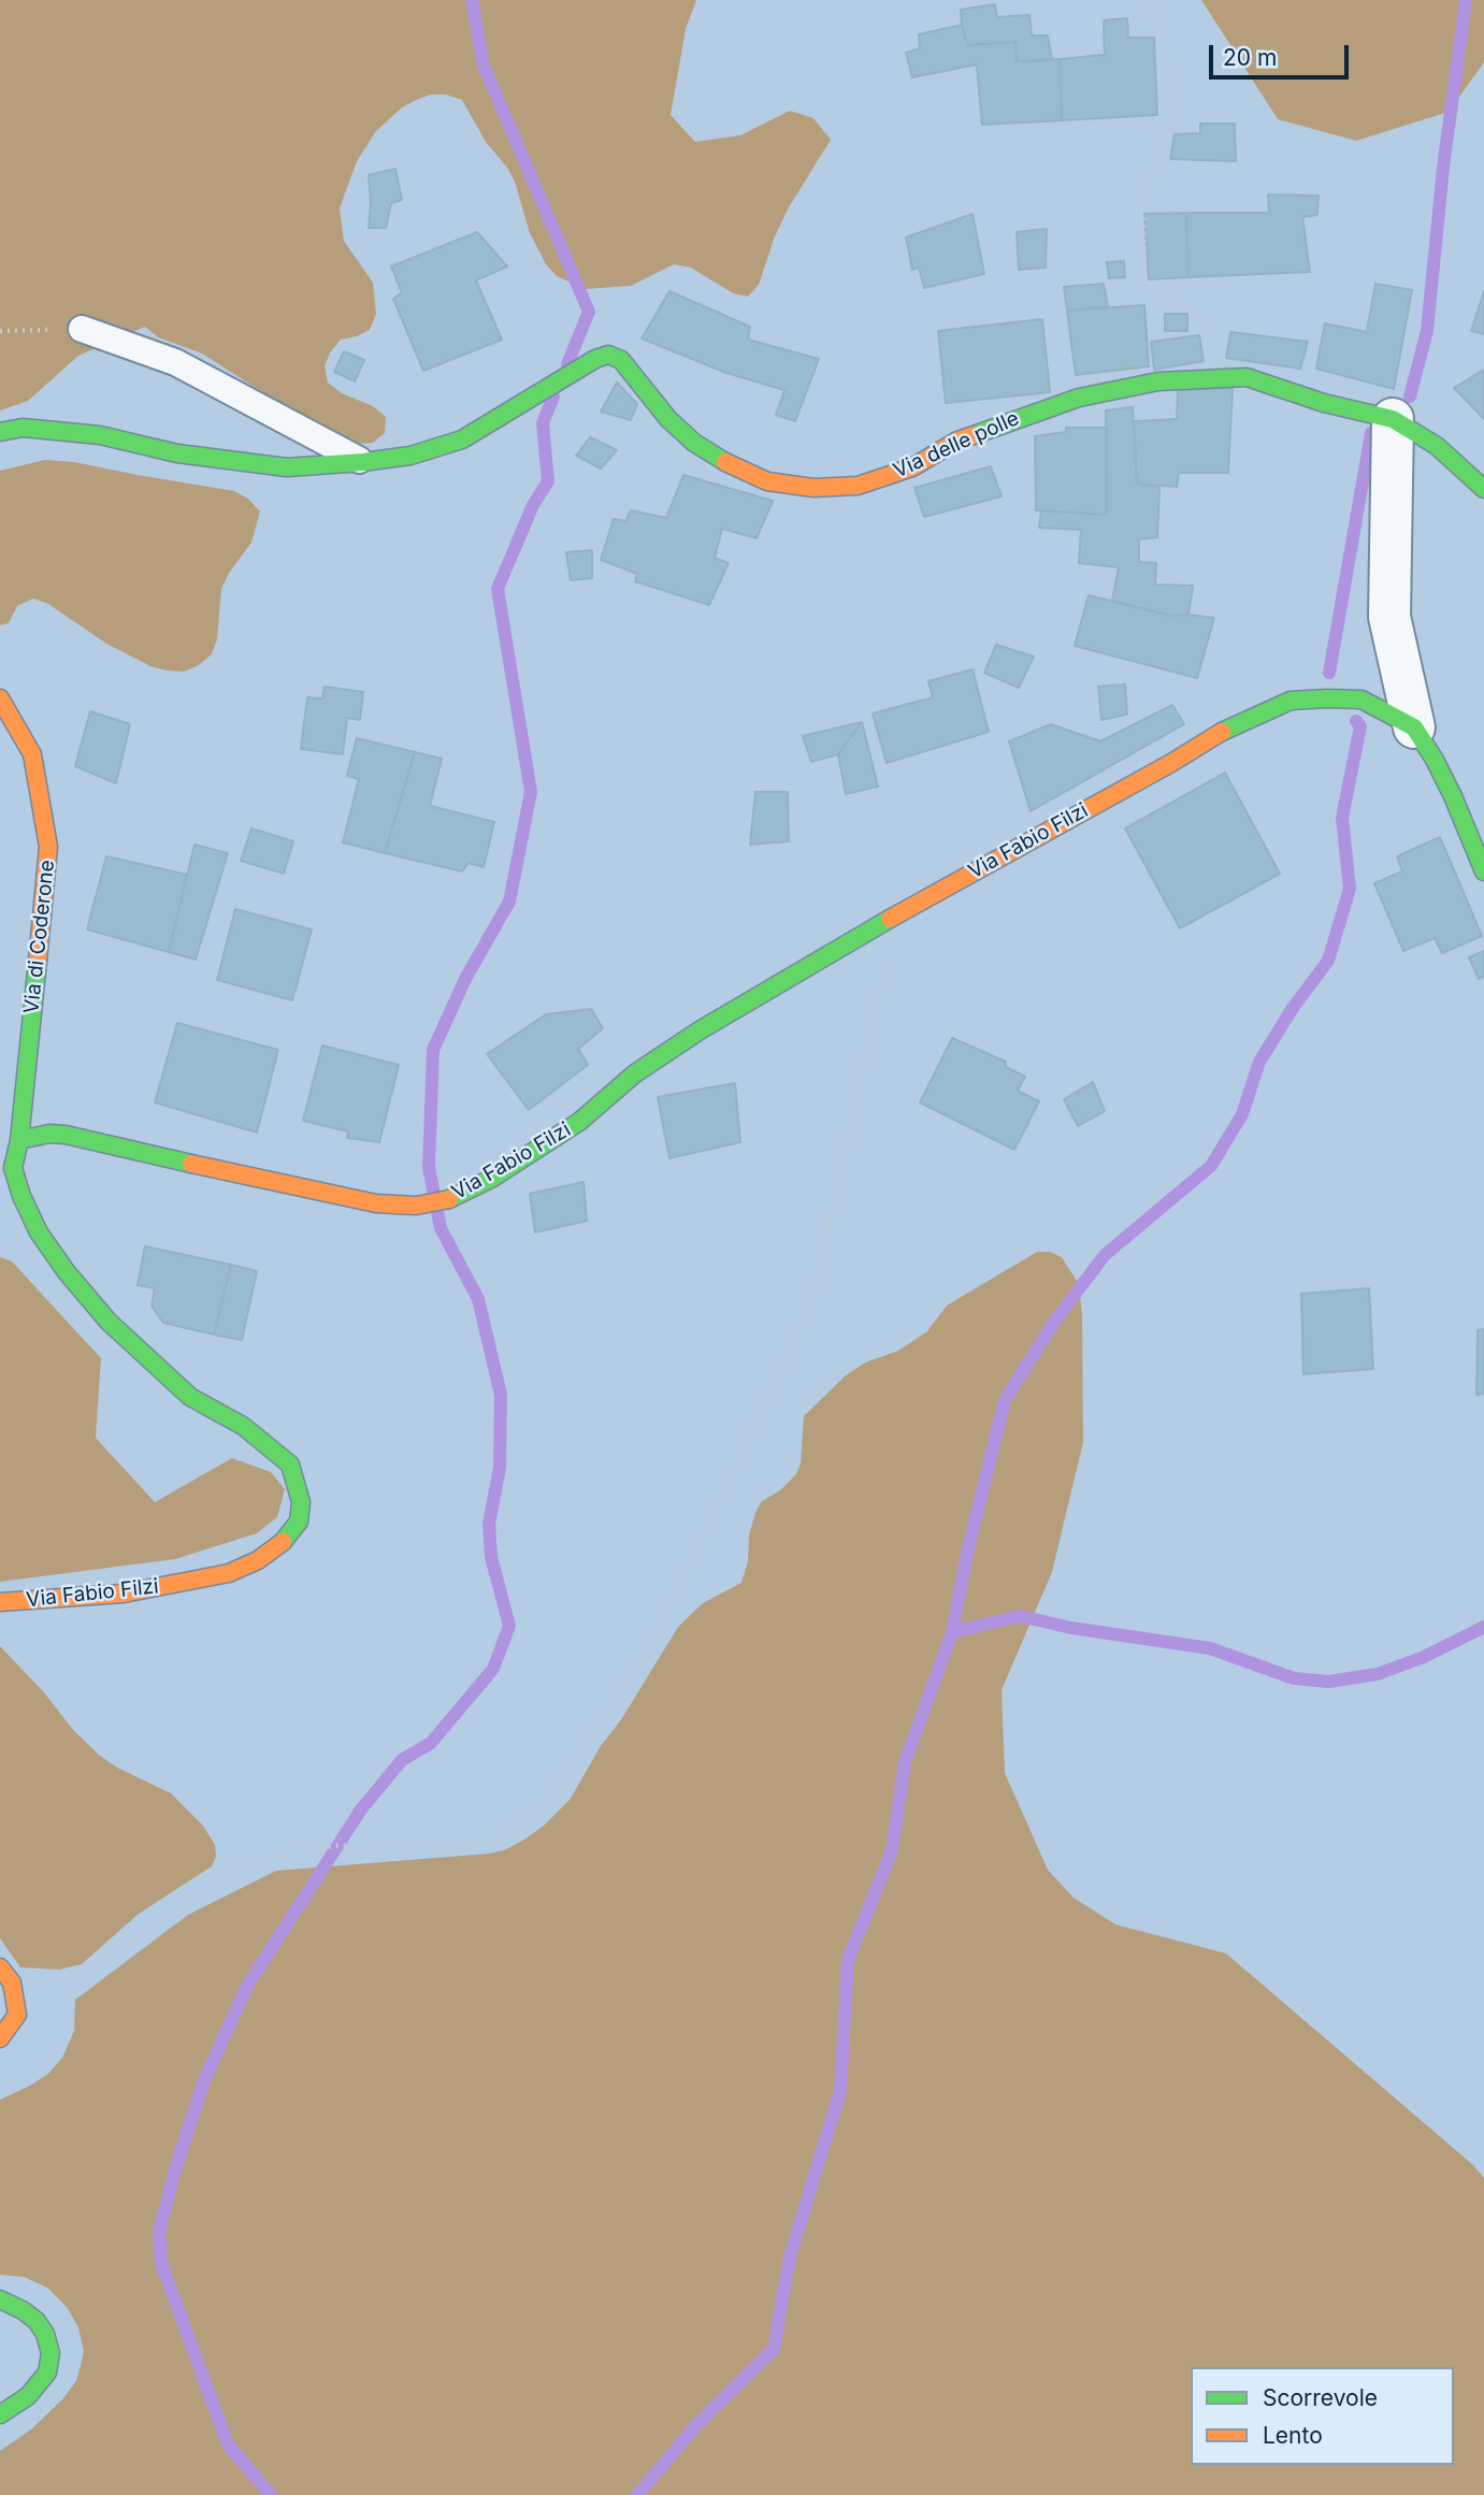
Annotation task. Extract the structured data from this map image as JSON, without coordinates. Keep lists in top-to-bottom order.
{
  "streets": {
    "street": ["Via delle polle", "Via Fabio Filzi", "Via di Coderone"]
  },
  "crossings": [
    ["Via Fabio Filzi", "Via di Coderone"]
  ],
  "legend": ["Scorrevole", "Lento"],
  "scale_bar": "20 m"
}
